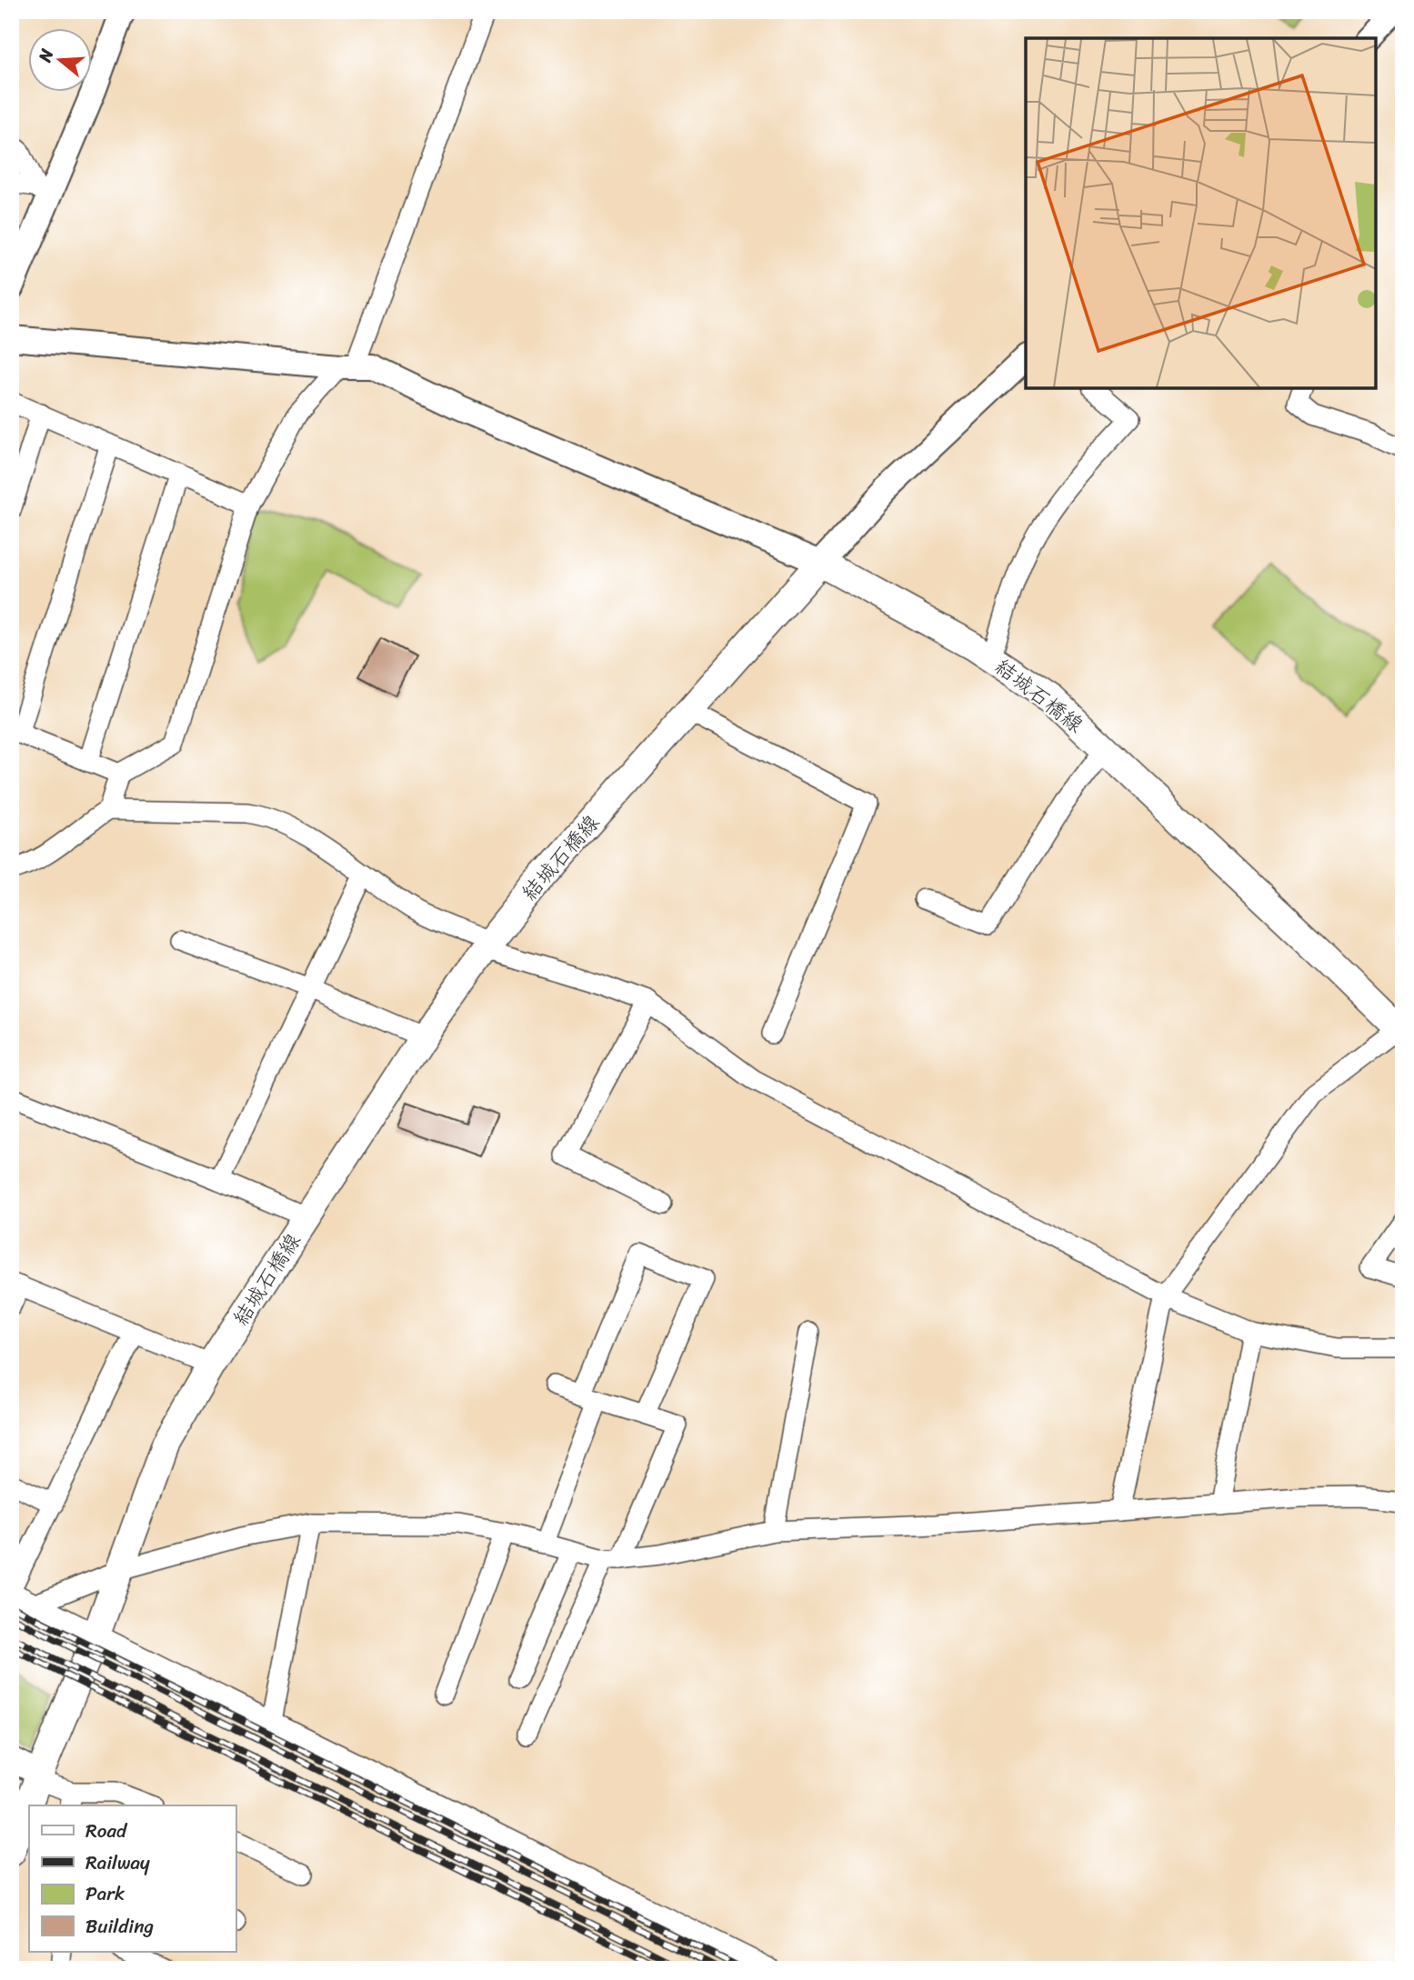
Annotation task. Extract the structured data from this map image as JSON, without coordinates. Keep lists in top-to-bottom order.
{
  "streets": {
    "main road": ["結城石橋線"]
  },
  "legend": [
    "Road",
    "Railway",
    "Park",
    "Building"
  ],
  "north": "left"
}
